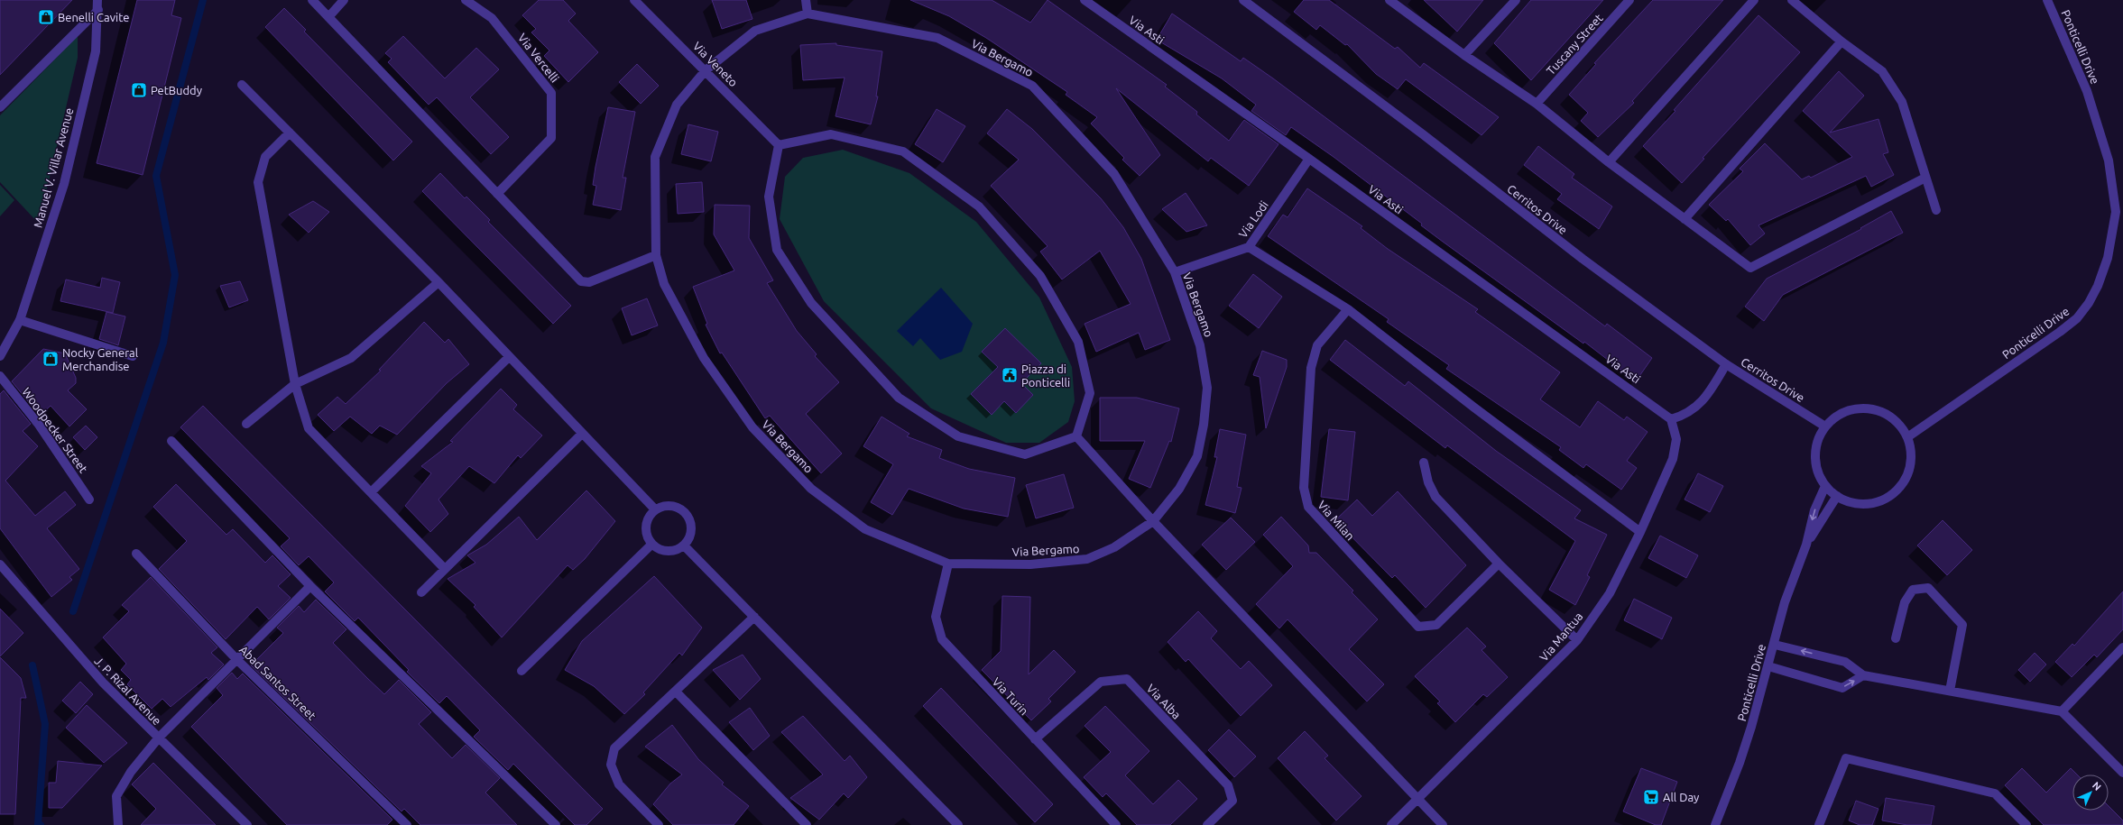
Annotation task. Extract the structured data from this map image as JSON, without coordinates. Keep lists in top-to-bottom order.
{
  "streets": {
    "street": [
      "Via Asti",
      "Tuscany Street",
      "Ponticelli Drive",
      "Via Vercelli",
      "Via Bergamo",
      "Via Veneto",
      "Manuel V. Villar Avenue",
      "Cerritos Drive",
      "Via Lodi",
      "Woodpecker Street",
      "Via Milan",
      "Via Mantua",
      "Abad Santos Street",
      "J. P. Rizal Avenue",
      "Via Turin",
      "Via Alba"
    ]
  },
  "crossings": [
    ["Via Asti", "Via Lodi"],
    ["Via Asti", "Via Mantua"],
    ["Ponticelli Drive", "Cerritos Drive"],
    ["Via Bergamo", "Via Veneto"],
    ["Via Bergamo", "Via Lodi"],
    ["Via Bergamo", "Via Turin"],
    ["Via Turin", "Via Alba"]
  ],
  "places": {
    "shop": ["Benelli Cavite", "PetBuddy", "Nocky General Merchandise"],
    "public building": ["Piazza di Ponticelli"],
    "supermarket": ["All Day"]
  },
  "north": "top right"
}
